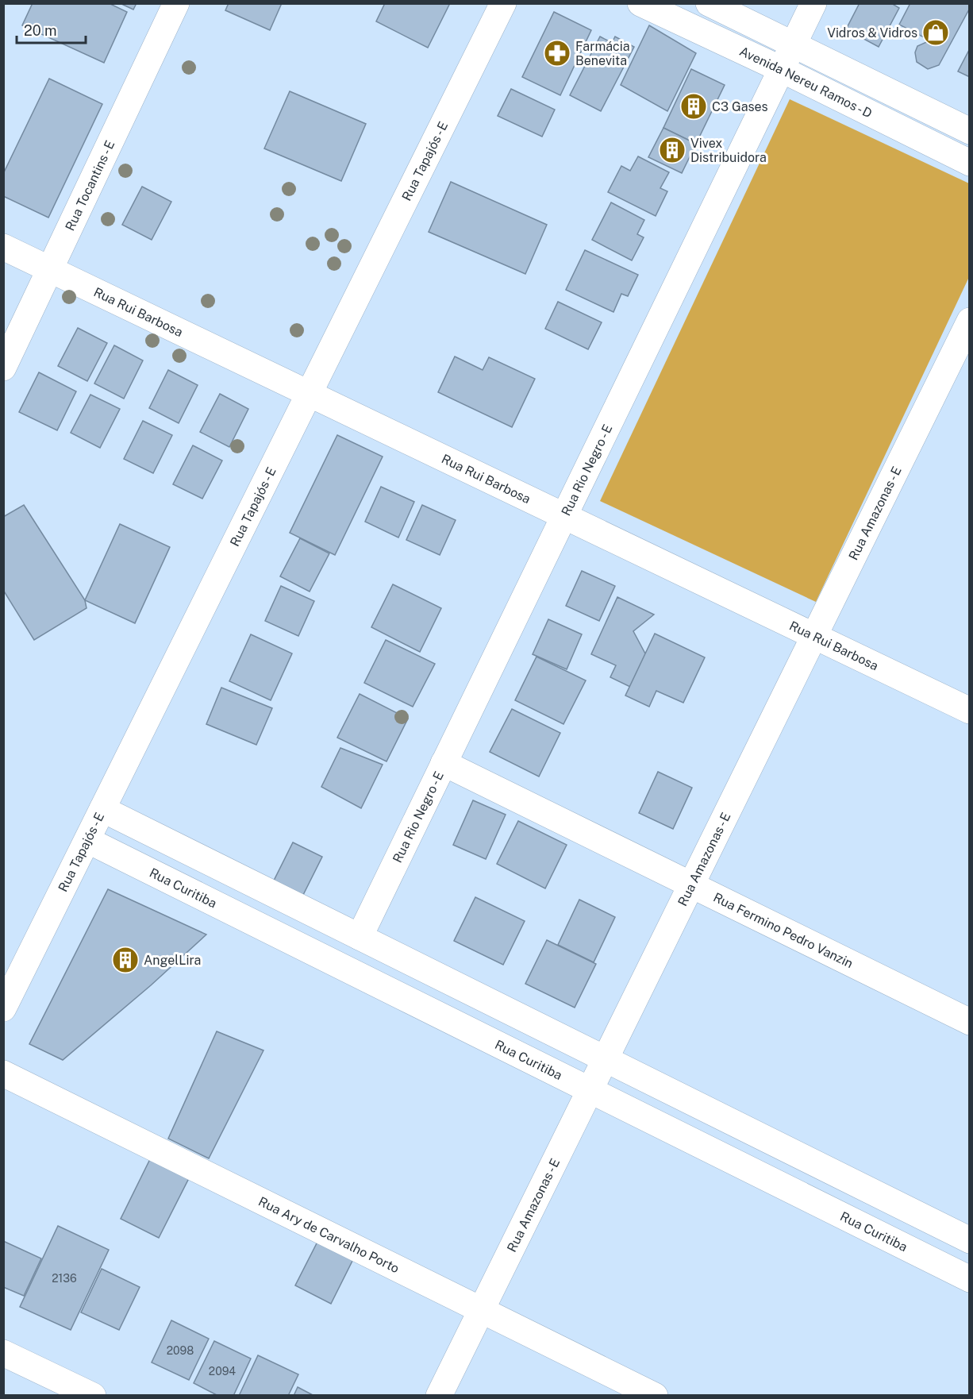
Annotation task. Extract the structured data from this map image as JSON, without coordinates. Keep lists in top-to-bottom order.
{
  "streets": {
    "street": [
      "Avenida Nereu Ramos - D",
      "Rua Tapajós - E",
      "Rua Tocantins - E",
      "Rua Rui Barbosa",
      "Rua Rio Negro - E",
      "Rua Amazonas - E",
      "Rua Curitiba",
      "Rua Fermino Pedro Vanzin",
      "Rua Ary de Carvalho Porto"
    ]
  },
  "crossings": [
    ["Avenida Nereu Ramos - D", "Rua Rio Negro - E"],
    ["Rua Tapajós - E", "Rua Rui Barbosa"],
    ["Rua Tapajós - E", "Rua Curitiba"],
    ["Rua Tocantins - E", "Rua Rui Barbosa"],
    ["Rua Rui Barbosa", "Rua Rio Negro - E"],
    ["Rua Rui Barbosa", "Rua Amazonas - E"],
    ["Rua Rio Negro - E", "Rua Fermino Pedro Vanzin"],
    ["Rua Amazonas - E", "Rua Curitiba"],
    ["Rua Amazonas - E", "Rua Fermino Pedro Vanzin"],
    ["Rua Amazonas - E", "Rua Ary de Carvalho Porto"]
  ],
  "places": {
    "shop": ["Vidros & Vidros"],
    "pharmacy": ["Farmácia Benevita"],
    "building": ["C3 Gases", "Vivex Distribuidora", "AngelLira"]
  },
  "house_numbers": ["2136", "2098", "2094"],
  "scale_bar": "20 m"
}
